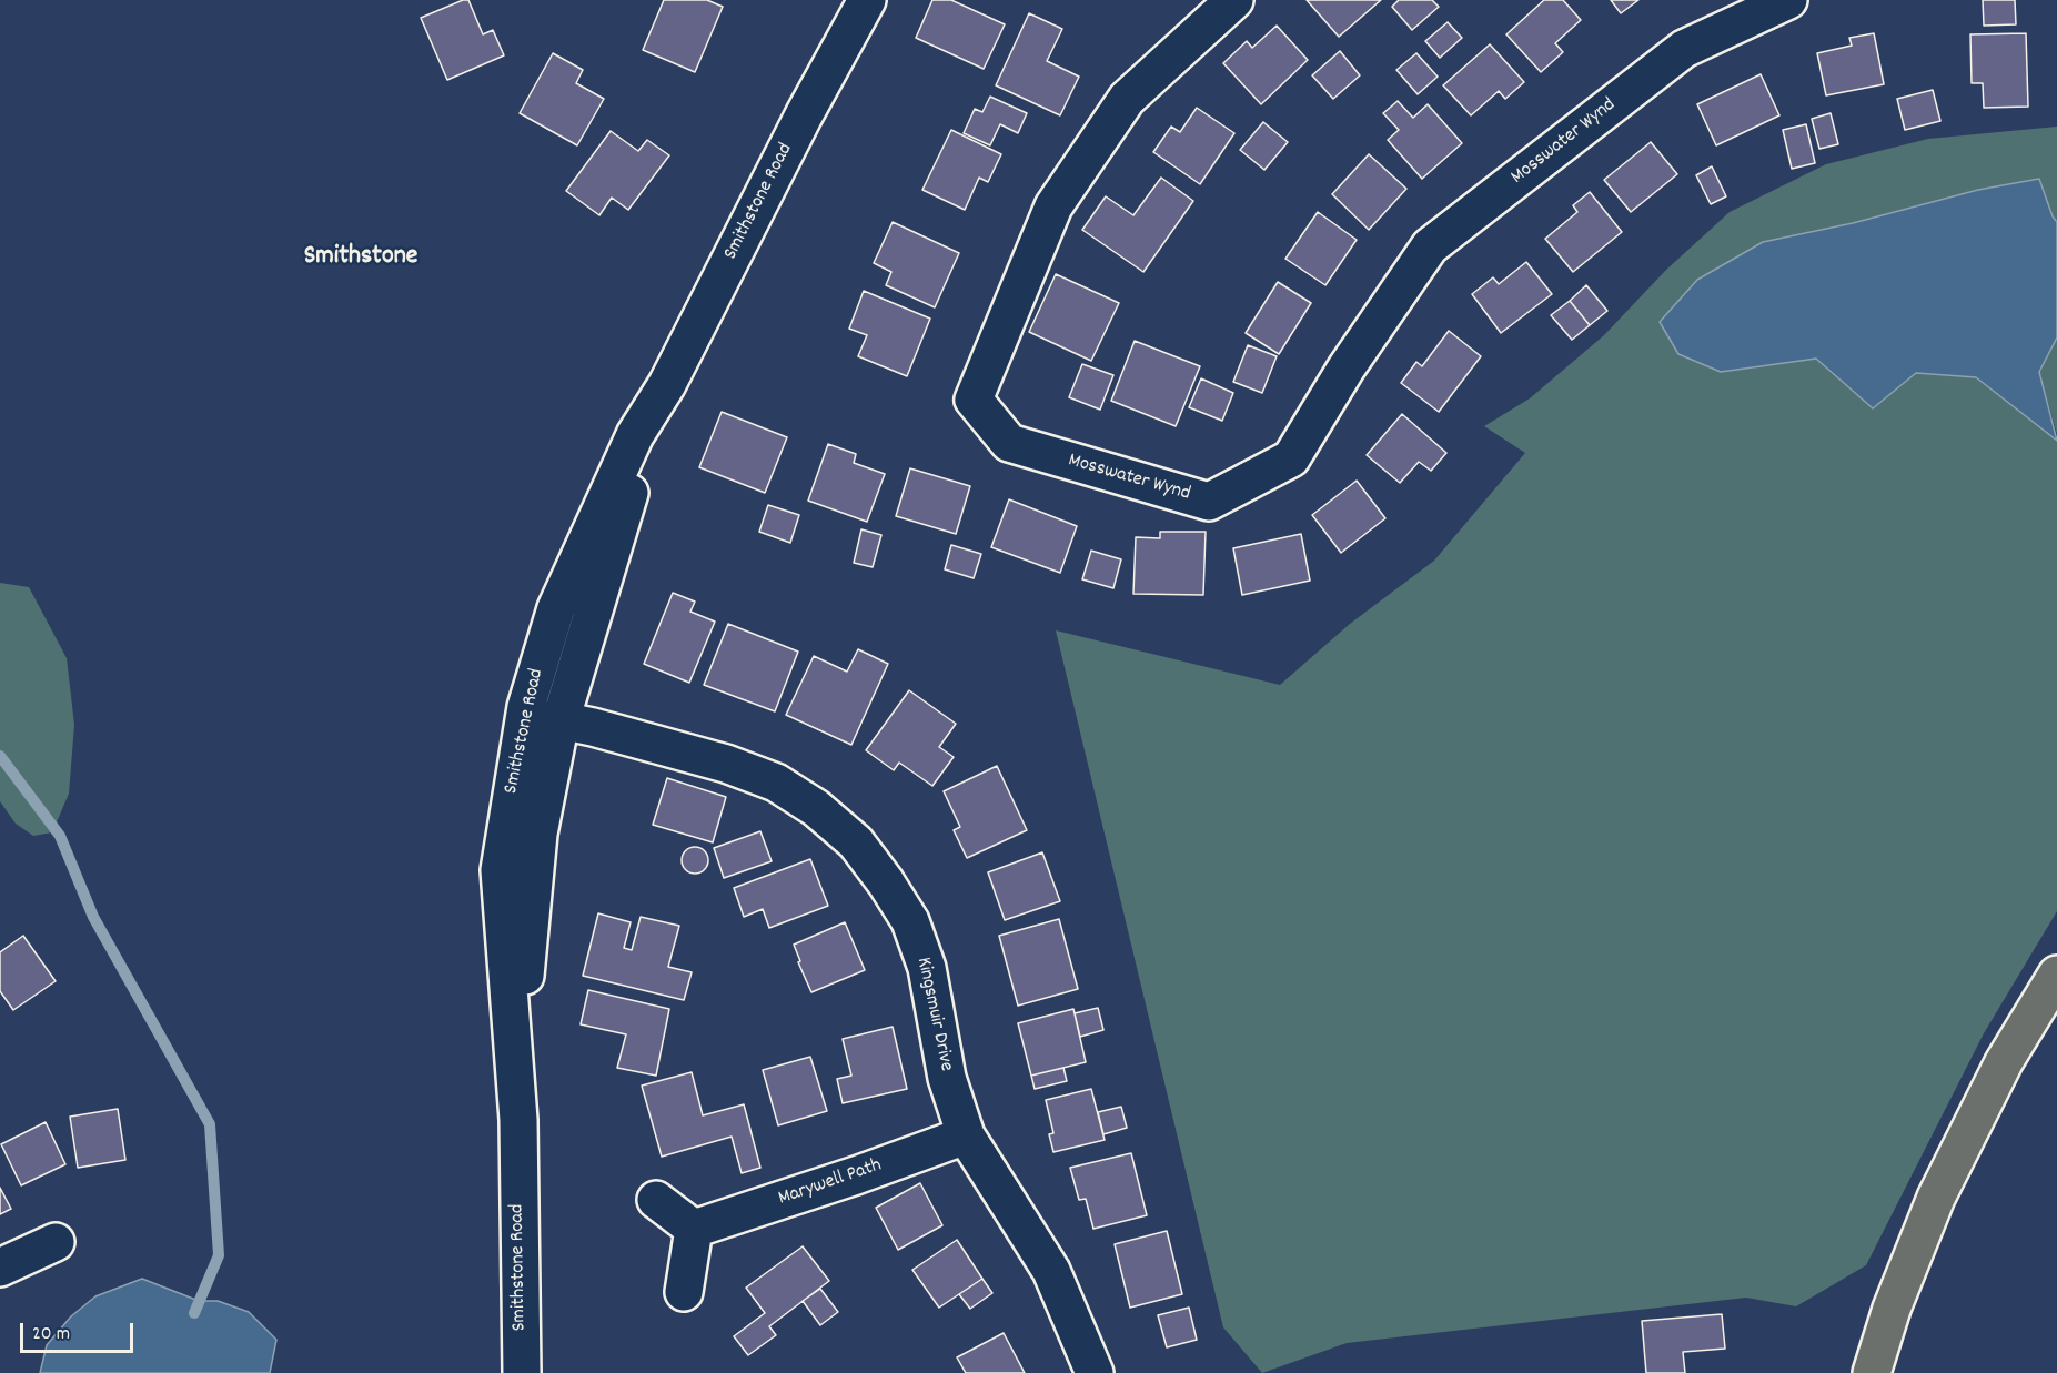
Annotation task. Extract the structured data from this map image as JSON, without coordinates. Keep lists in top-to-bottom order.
{
  "streets": {
    "street": [
      "Mosswater Wynd",
      "Smithstone Road",
      "Kingsmuir Drive",
      "Marywell Path"
    ]
  },
  "crossings": [
    ["Smithstone Road", "Kingsmuir Drive"],
    ["Kingsmuir Drive", "Marywell Path"]
  ],
  "districts": ["Smithstone"],
  "scale_bar": "20 m"
}
